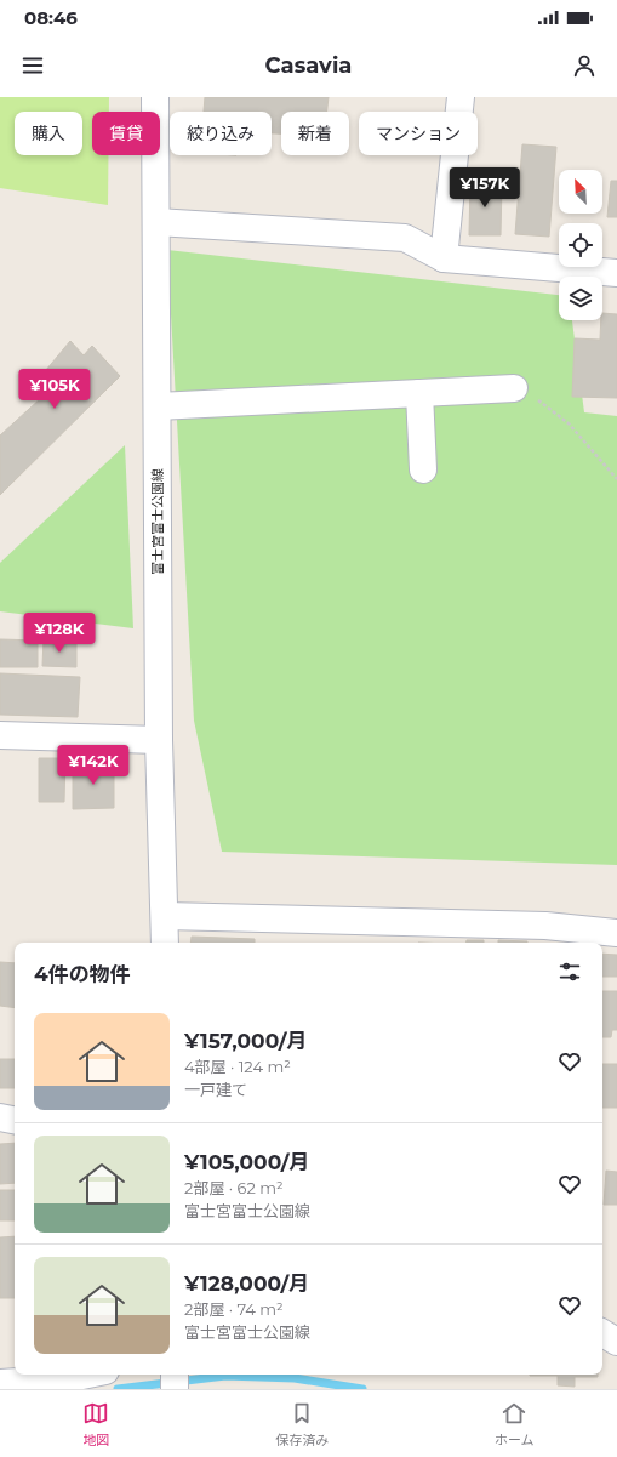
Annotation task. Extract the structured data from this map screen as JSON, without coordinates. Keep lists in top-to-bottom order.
{
  "streets": {
    "street": ["富士宮富士公園線"]
  },
  "north": "top left",
  "page": {
    "status": "08:46",
    "header": "Casavia",
    "chip": [
      "購入",
      "賃貸",
      "絞り込み",
      "新着",
      "マンション"
    ],
    "price": [
      "¥157K",
      "¥105K",
      "¥128K",
      "¥142K"
    ],
    "heading": "4件の物件",
    "list": [
      {
        "name": "¥157,000/月",
        "note": "4部屋 · 124 m² · 一戸建て"
      },
      {
        "name": "¥105,000/月",
        "note": "2部屋 · 62 m² · 富士宮富士公園線"
      },
      {
        "name": "¥128,000/月",
        "note": "2部屋 · 74 m² · 富士宮富士公園線"
      }
    ],
    "tabs": ["地図", "保存済み", "ホーム"]
  }
}
